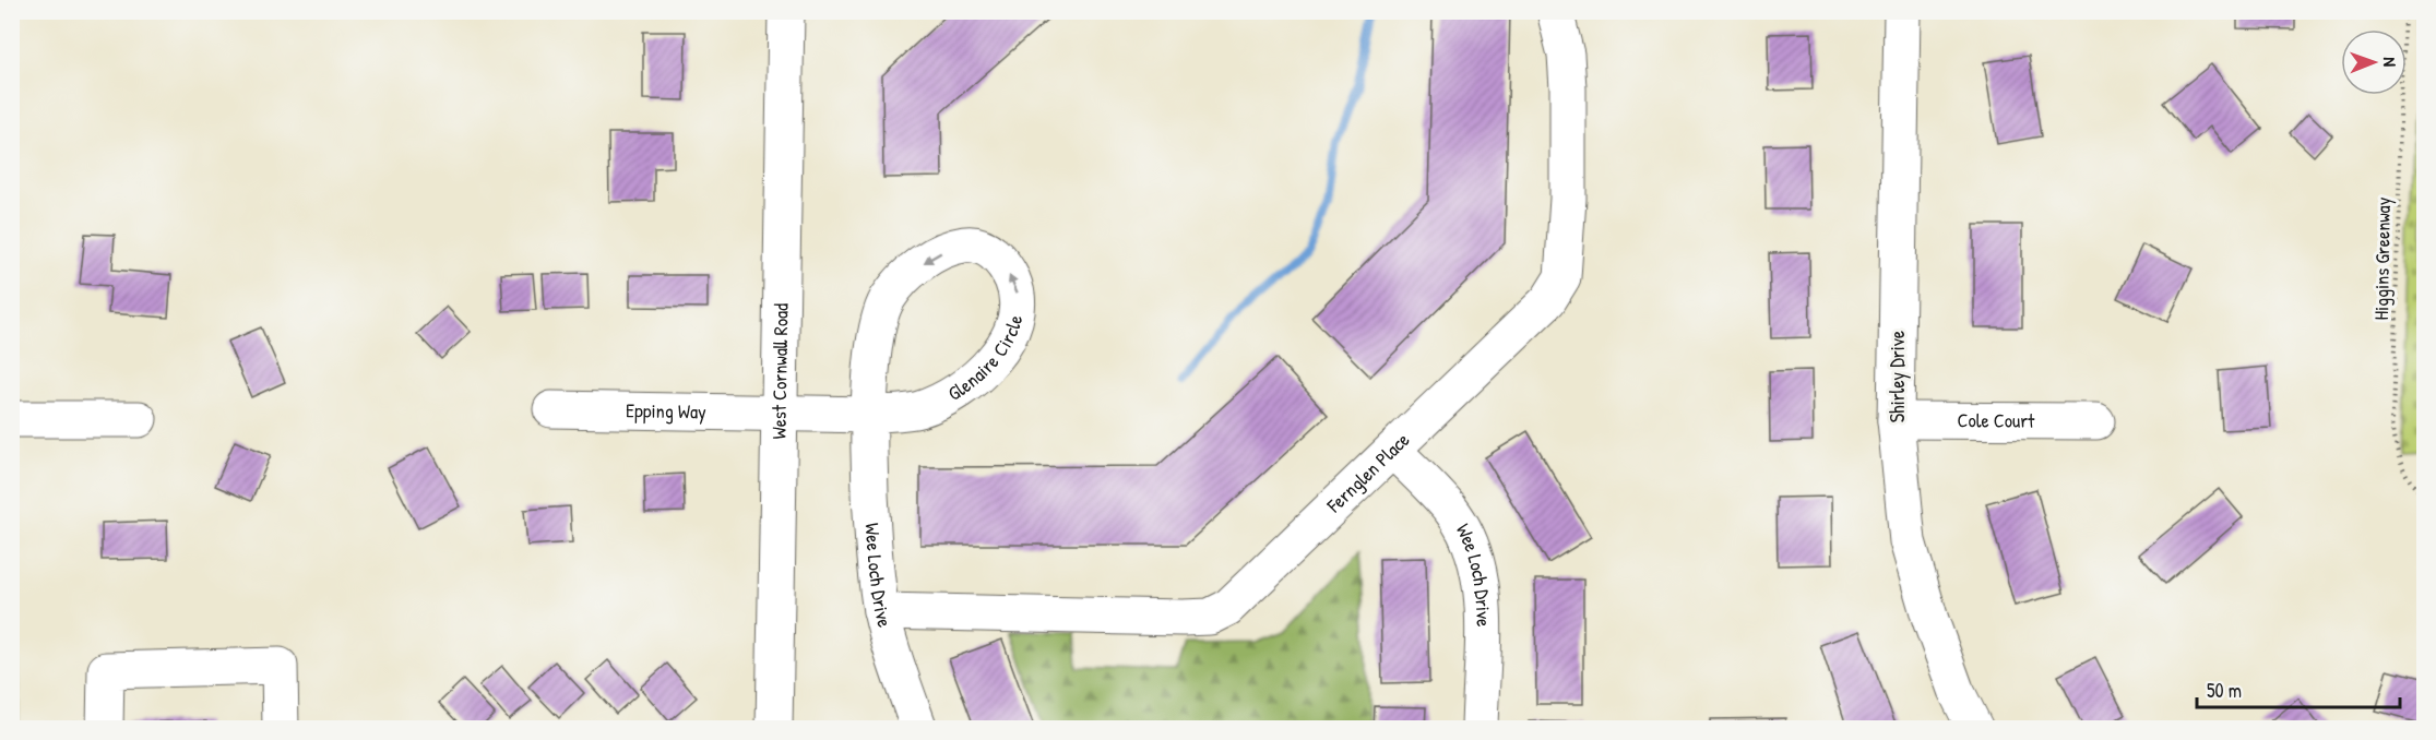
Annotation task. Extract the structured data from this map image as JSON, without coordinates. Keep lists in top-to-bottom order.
{
  "streets": {
    "street": [
      "Glenaire Circle",
      "West Cornwall Road",
      "Shirley Drive",
      "Epping Way",
      "Cole Court",
      "Fernglen Place",
      "Wee Loch Drive"
    ],
    "path": ["Higgins Greenway"]
  },
  "crossings": [
    ["Glenaire Circle", "West Cornwall Road"],
    ["Glenaire Circle", "Epping Way"],
    ["Glenaire Circle", "Wee Loch Drive"],
    ["West Cornwall Road", "Epping Way"],
    ["Shirley Drive", "Cole Court"],
    ["Fernglen Place", "Wee Loch Drive"]
  ],
  "scale_bar": "50 m",
  "north": "right"
}
